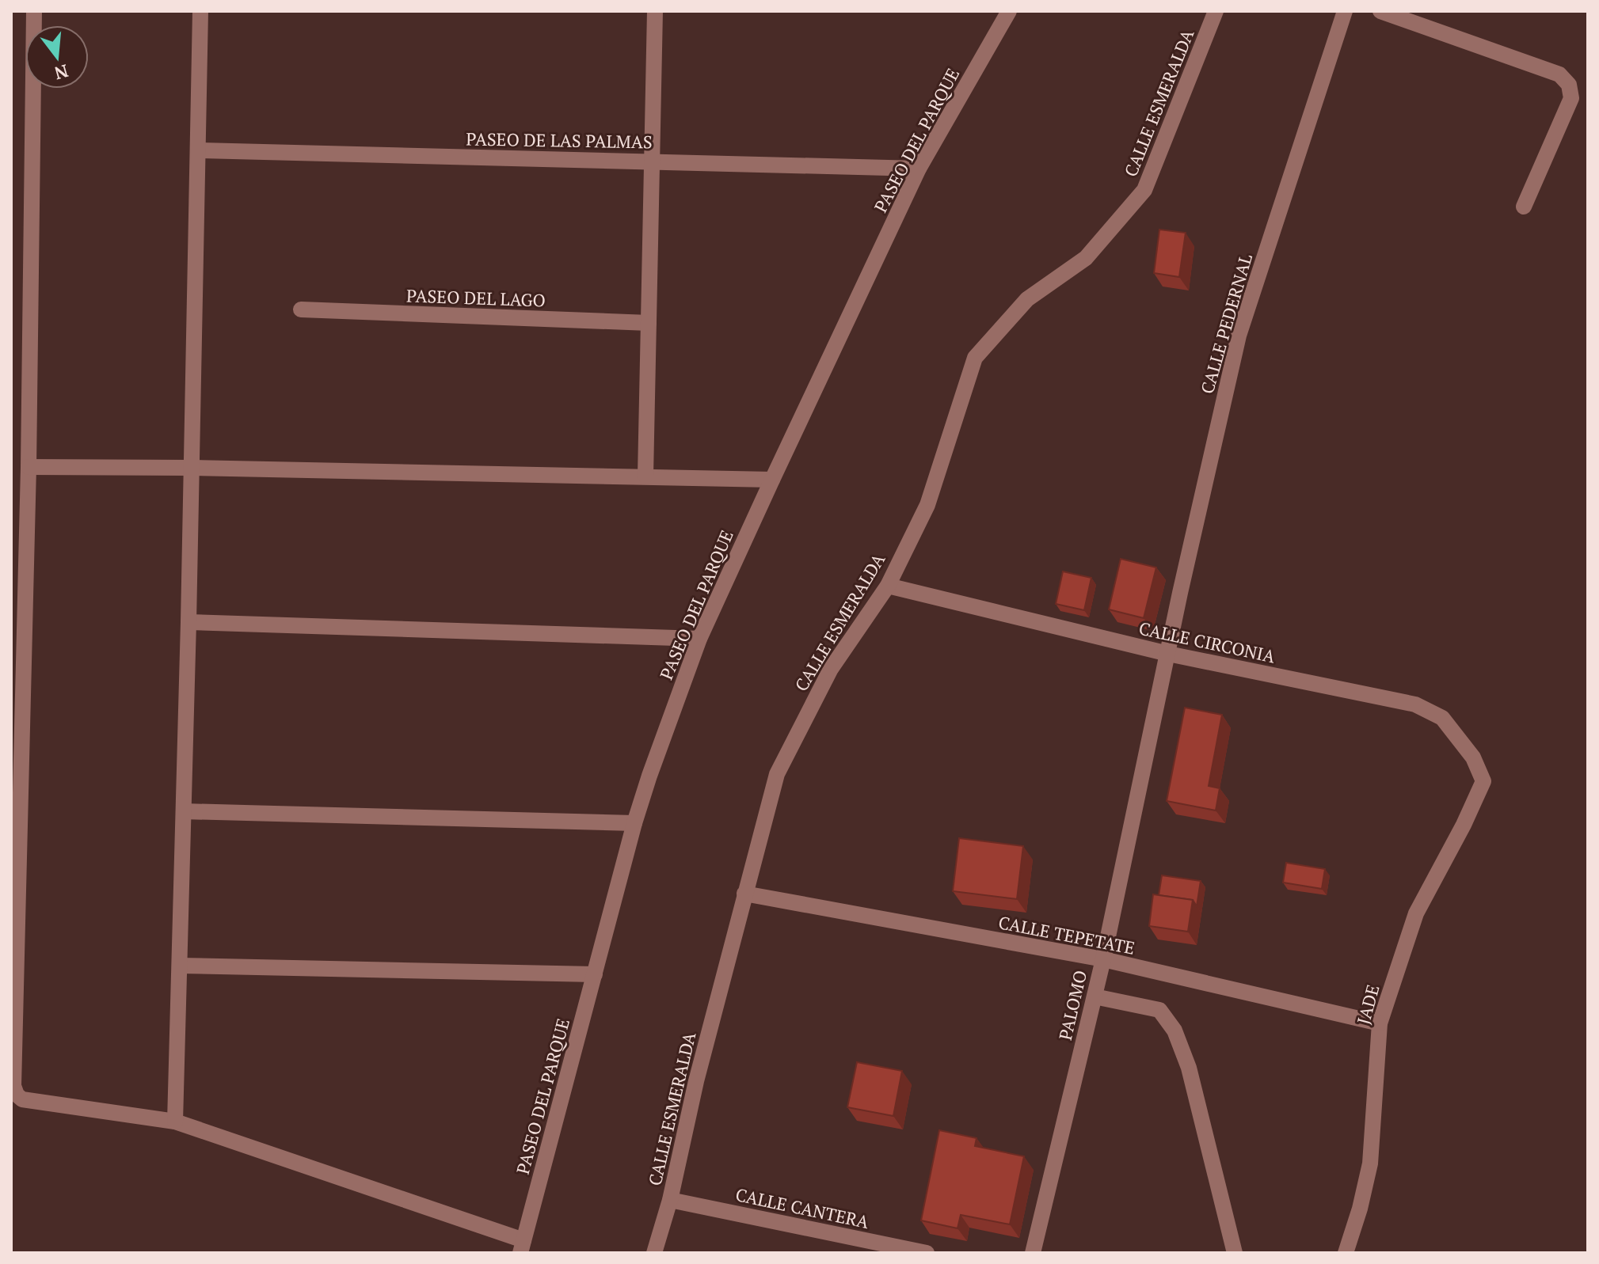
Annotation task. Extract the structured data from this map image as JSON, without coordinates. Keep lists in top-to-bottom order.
{
  "streets": {
    "street": [
      "CALLE ESMERALDA",
      "PASEO DE LAS PALMAS",
      "PASEO DEL PARQUE",
      "PASEO DEL LAGO",
      "CALLE PEDERNAL",
      "CALLE CIRCONIA",
      "CALLE TEPETATE",
      "JADE",
      "PALOMO",
      "CALLE CANTERA"
    ]
  },
  "crossings": [
    ["CALLE ESMERALDA", "CALLE CIRCONIA"],
    ["CALLE ESMERALDA", "CALLE TEPETATE"],
    ["CALLE ESMERALDA", "CALLE CANTERA"],
    ["PASEO DE LAS PALMAS", "PASEO DEL PARQUE"],
    ["CALLE PEDERNAL", "CALLE CIRCONIA"],
    ["CALLE PEDERNAL", "PALOMO"],
    ["CALLE CIRCONIA", "JADE"],
    ["CALLE CIRCONIA", "PALOMO"],
    ["CALLE TEPETATE", "JADE"],
    ["CALLE TEPETATE", "PALOMO"]
  ],
  "north": "bottom"
}
